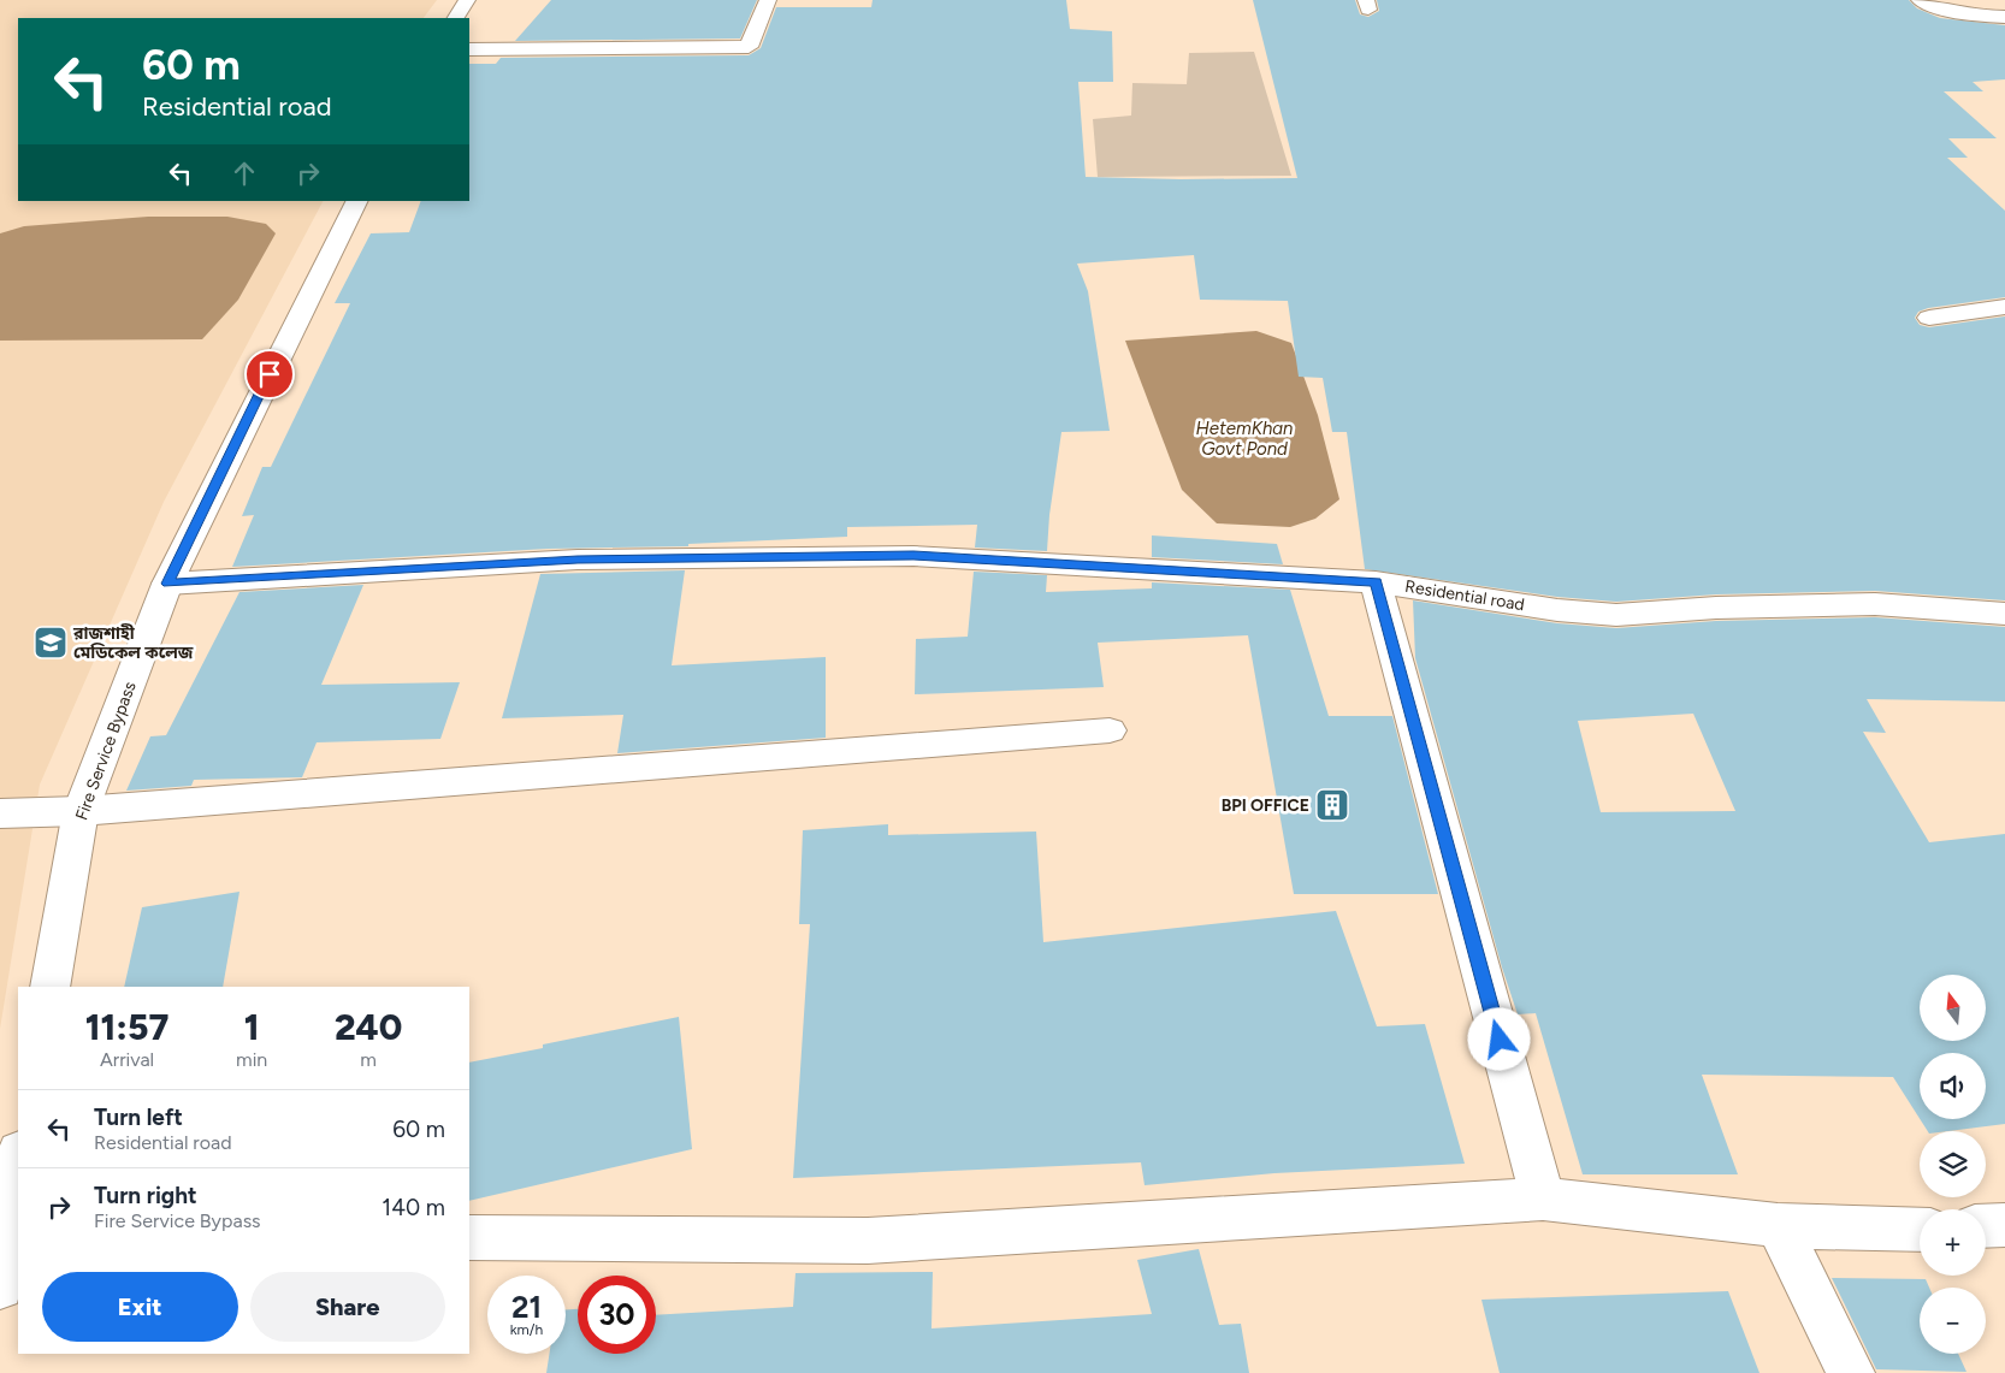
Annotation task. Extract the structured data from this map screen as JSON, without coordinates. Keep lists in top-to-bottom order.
{
  "streets": {
    "street": ["Residential road", "Fire Service Bypass"]
  },
  "crossings": [
    ["Residential road", "Fire Service Bypass"]
  ],
  "water": ["HetemKhan Govt Pond"],
  "places": {
    "school or university": ["রাজশাহী মেডিকেল কলেজ"],
    "building": ["BPI OFFICE"]
  },
  "north": "top",
  "page": {
    "turn": ["60 m", "Residential road"],
    "map_buttons": ["+", "−"],
    "eta": [
      "11:57",
      "Arrival",
      "1",
      "min",
      "240",
      "m"
    ],
    "list": [
      {
        "name": "Turn left",
        "note": "Residential road",
        "value": "60 m"
      },
      {
        "name": "Turn right",
        "note": "Fire Service Bypass",
        "value": "140 m"
      }
    ],
    "buttons": ["Exit", "Share"],
    "speed": "21 km/h",
    "limit": "30"
  }
}
